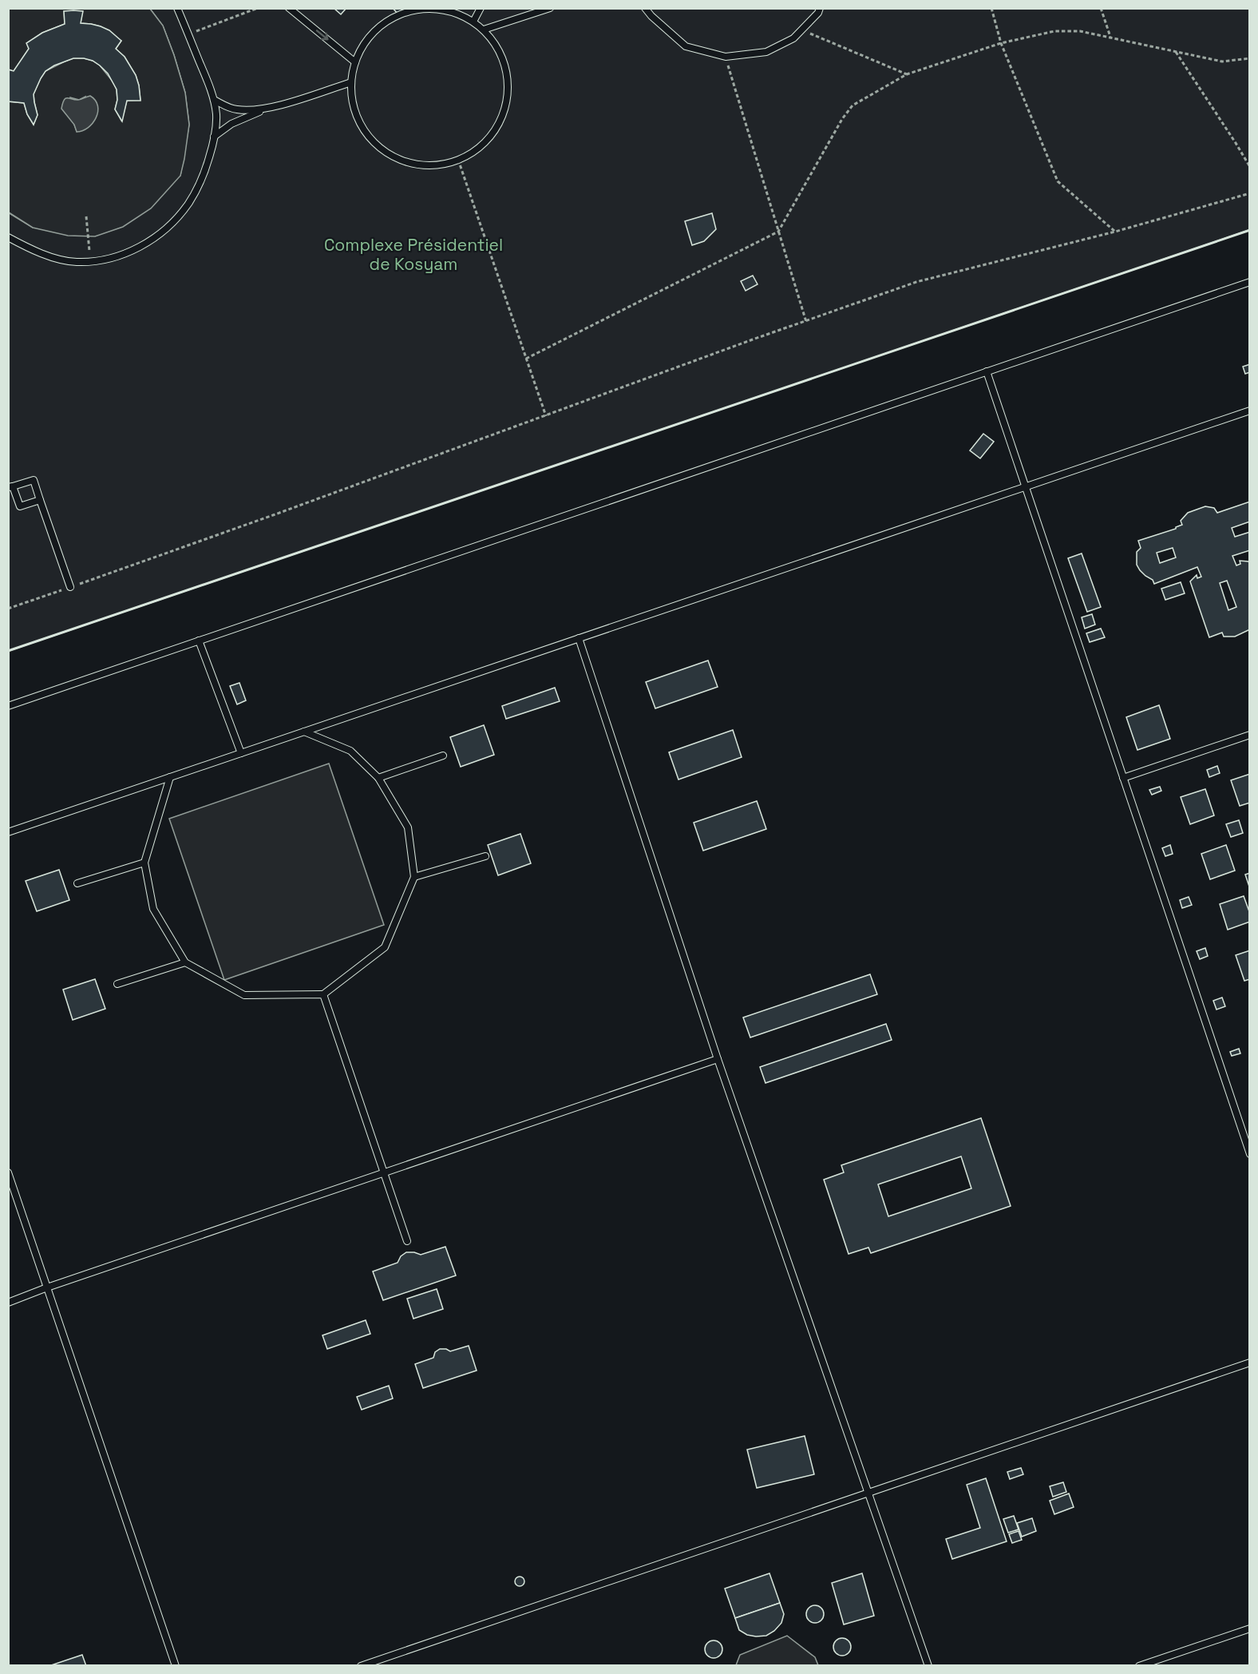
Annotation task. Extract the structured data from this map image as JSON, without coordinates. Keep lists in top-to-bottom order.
{
  "parks": ["Complexe Présidentiel de Kosyam"]
}
